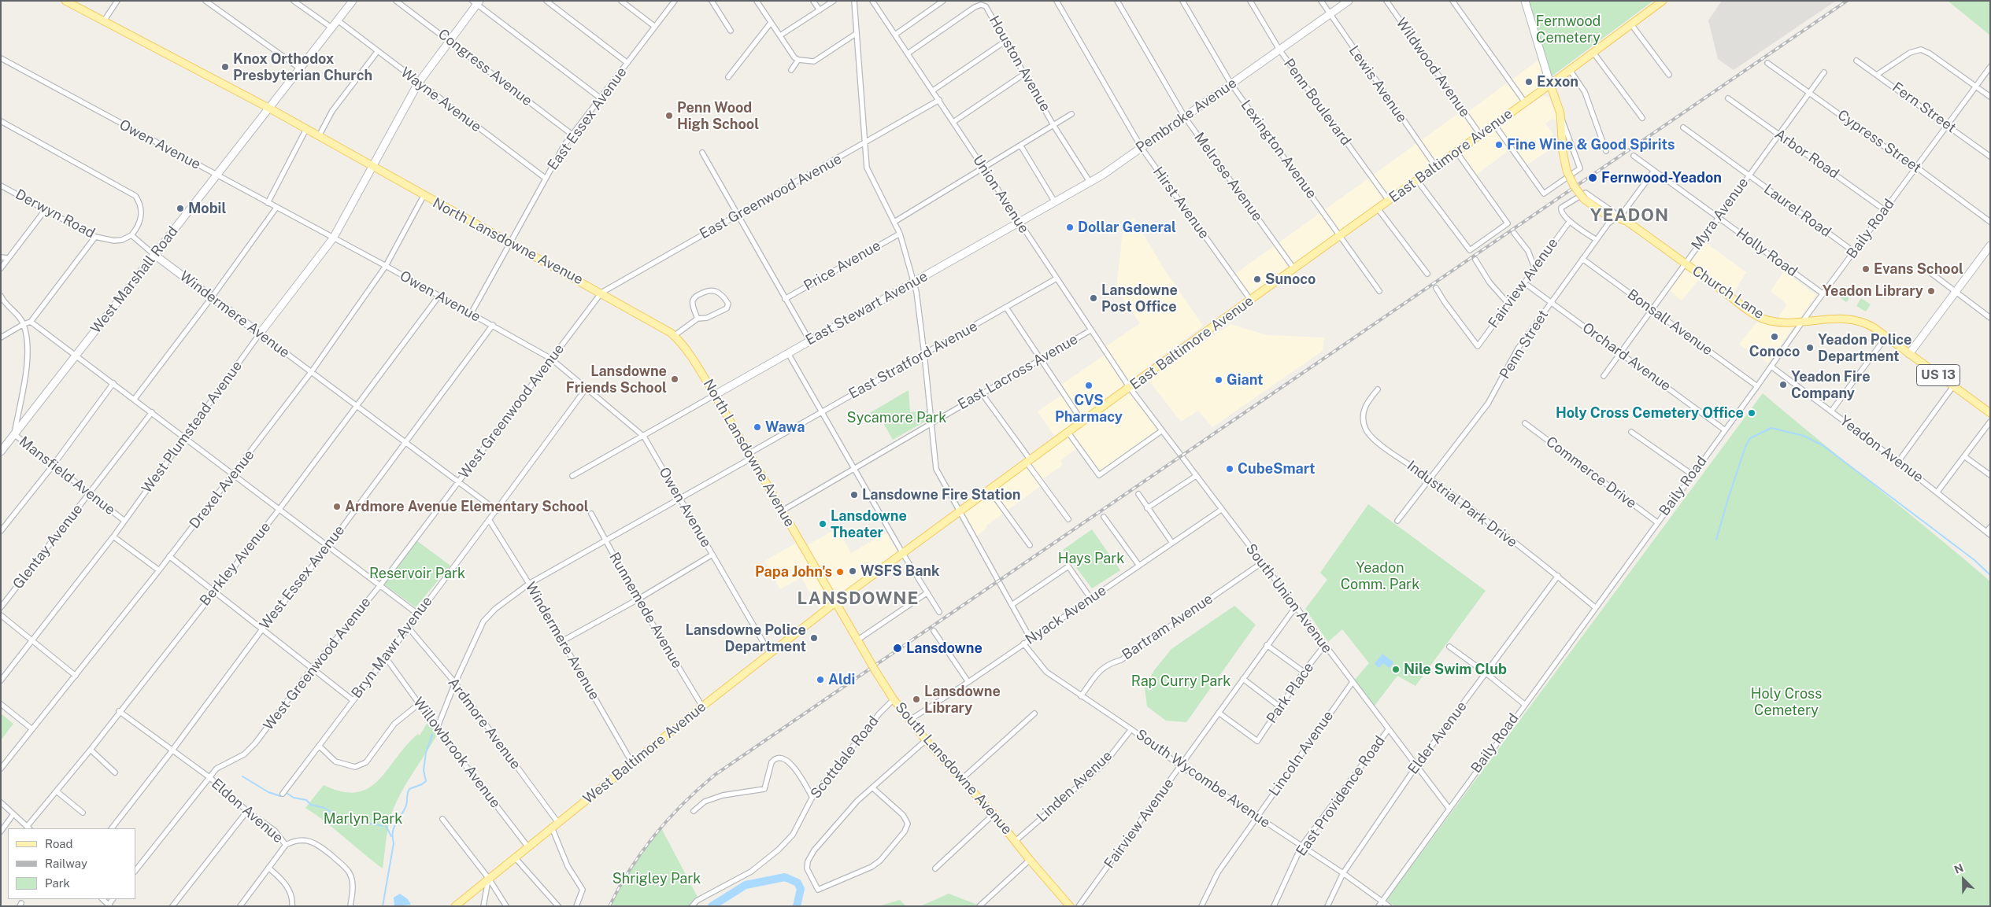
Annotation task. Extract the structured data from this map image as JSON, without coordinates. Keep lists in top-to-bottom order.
{
  "streets": {
    "main road": [
      "East Baltimore Avenue",
      "North Lansdowne Avenue",
      "Church Lane",
      "US 13",
      "West Baltimore Avenue",
      "South Lansdowne Avenue"
    ],
    "street": [
      "Houston Avenue",
      "Congress Avenue",
      "Wildwood Avenue",
      "Lewis Avenue",
      "Wayne Avenue",
      "Penn Boulevard",
      "Fern Street",
      "Pembroke Avenue",
      "East Essex Avenue",
      "Cypress Street",
      "Owen Avenue",
      "Lexington Avenue",
      "Arbor Road",
      "Melrose Avenue",
      "Union Avenue",
      "East Greenwood Avenue",
      "Hirst Avenue",
      "Laurel Road",
      "Derwyn Road",
      "Myra Avenue",
      "Baily Road",
      "Holly Road",
      "Price Avenue",
      "West Marshall Road",
      "Fairview Avenue",
      "East Stewart Avenue",
      "Windermere Avenue",
      "Bonsall Avenue",
      "Penn Street",
      "Orchard Avenue",
      "East Stratford Avenue",
      "East Lacross Avenue",
      "West Greenwood Avenue",
      "West Plumstead Avenue",
      "Yeadon Avenue",
      "Commerce Drive",
      "Mansfield Avenue",
      "Drexel Avenue",
      "Industrial Park Drive",
      "Glentay Avenue",
      "Berkley Avenue",
      "West Essex Avenue",
      "South Union Avenue",
      "Runnemede Avenue",
      "Nyack Avenue",
      "Bartram Avenue",
      "Bryn Mawr Avenue",
      "Park Place",
      "Ardmore Avenue",
      "Elder Avenue",
      "Willowbrook Avenue",
      "Lincoln Avenue",
      "Scottdale Road",
      "South Wycombe Avenue",
      "Linden Avenue",
      "East Providence Road",
      "Eldon Avenue"
    ]
  },
  "crossings": [
    ["Houston Avenue", "Pembroke Avenue"],
    ["Houston Avenue", "Union Avenue"],
    ["Congress Avenue", "East Essex Avenue"],
    ["Congress Avenue", "West Plumstead Avenue"],
    ["Wildwood Avenue", "East Baltimore Avenue"],
    ["Lewis Avenue", "Pembroke Avenue"],
    ["Lewis Avenue", "East Baltimore Avenue"],
    ["Wayne Avenue", "East Essex Avenue"],
    ["Wayne Avenue", "West Marshall Road"],
    ["Wayne Avenue", "West Plumstead Avenue"],
    ["Penn Boulevard", "Pembroke Avenue"],
    ["Penn Boulevard", "East Baltimore Avenue"],
    ["Fern Street", "Baily Road"],
    ["Pembroke Avenue", "Lexington Avenue"],
    ["Pembroke Avenue", "Melrose Avenue"],
    ["Pembroke Avenue", "Union Avenue"],
    ["Pembroke Avenue", "Hirst Avenue"],
    ["Pembroke Avenue", "East Stewart Avenue"],
    ["East Essex Avenue", "North Lansdowne Avenue"],
    ["Cypress Street", "Myra Avenue"],
    ["Cypress Street", "Baily Road"],
    ["Owen Avenue", "West Marshall Road"],
    ["Owen Avenue", "East Stratford Avenue"],
    ["Owen Avenue", "West Greenwood Avenue"],
    ["Owen Avenue", "West Plumstead Avenue"],
    ["Owen Avenue", "Drexel Avenue"],
    ["Owen Avenue", "Berkley Avenue"],
    ["Owen Avenue", "West Essex Avenue"],
    ["Owen Avenue", "Bryn Mawr Avenue"],
    ["Owen Avenue", "West Baltimore Avenue"],
    ["Lexington Avenue", "East Baltimore Avenue"],
    ["Arbor Road", "Myra Avenue"],
    ["Arbor Road", "Baily Road"],
    ["East Baltimore Avenue", "Melrose Avenue"],
    ["East Baltimore Avenue", "Union Avenue"],
    ["East Baltimore Avenue", "Hirst Avenue"],
    ["East Baltimore Avenue", "North Lansdowne Avenue"],
    ["East Baltimore Avenue", "US 13"],
    ["East Baltimore Avenue", "South Union Avenue"],
    ["East Baltimore Avenue", "West Baltimore Avenue"],
    ["East Baltimore Avenue", "South Lansdowne Avenue"],
    ["Union Avenue", "East Greenwood Avenue"],
    ["Union Avenue", "East Stewart Avenue"],
    ["Union Avenue", "East Stratford Avenue"],
    ["Union Avenue", "East Lacross Avenue"],
    ["Union Avenue", "South Union Avenue"],
    ["East Greenwood Avenue", "North Lansdowne Avenue"],
    ["East Greenwood Avenue", "West Greenwood Avenue"],
    ["Laurel Road", "Myra Avenue"],
    ["Laurel Road", "Baily Road"],
    ["Derwyn Road", "Windermere Avenue"],
    ["Myra Avenue", "Holly Road"],
    ["Myra Avenue", "Church Lane"],
    ["Myra Avenue", "Bonsall Avenue"],
    ["Myra Avenue", "Orchard Avenue"],
    ["Baily Road", "Holly Road"],
    ["Baily Road", "Church Lane"],
    ["Baily Road", "Bonsall Avenue"],
    ["Baily Road", "Orchard Avenue"],
    ["Baily Road", "Yeadon Avenue"],
    ["Baily Road", "Commerce Drive"],
    ["Baily Road", "Industrial Park Drive"],
    ["Baily Road", "South Union Avenue"],
    ["Baily Road", "South Wycombe Avenue"],
    ["North Lansdowne Avenue", "West Marshall Road"],
    ["North Lansdowne Avenue", "East Stewart Avenue"],
    ["North Lansdowne Avenue", "East Stratford Avenue"],
    ["North Lansdowne Avenue", "East Lacross Avenue"],
    ["North Lansdowne Avenue", "West Greenwood Avenue"],
    ["North Lansdowne Avenue", "West Plumstead Avenue"],
    ["North Lansdowne Avenue", "Drexel Avenue"],
    ["North Lansdowne Avenue", "West Baltimore Avenue"],
    ["North Lansdowne Avenue", "South Lansdowne Avenue"],
    ["Holly Road", "Penn Street"],
    ["West Marshall Road", "Windermere Avenue"],
    ["West Marshall Road", "Mansfield Avenue"],
    ["Fairview Avenue", "Church Lane"],
    ["Fairview Avenue", "South Union Avenue"],
    ["Fairview Avenue", "Park Place"],
    ["Fairview Avenue", "South Wycombe Avenue"],
    ["Church Lane", "Penn Street"],
    ["Church Lane", "US 13"],
    ["Windermere Avenue", "East Stratford Avenue"],
    ["Windermere Avenue", "West Greenwood Avenue"],
    ["Windermere Avenue", "West Plumstead Avenue"],
    ["Windermere Avenue", "Drexel Avenue"],
    ["Windermere Avenue", "Berkley Avenue"],
    ["Windermere Avenue", "West Essex Avenue"],
    ["Windermere Avenue", "Bryn Mawr Avenue"],
    ["Windermere Avenue", "West Baltimore Avenue"],
    ["Bonsall Avenue", "Penn Street"],
    ["Penn Street", "Orchard Avenue"],
    ["Penn Street", "Industrial Park Drive"],
    ["East Stratford Avenue", "Runnemede Avenue"],
    ["East Stratford Avenue", "Ardmore Avenue"],
    ["East Stratford Avenue", "Willowbrook Avenue"],
    ["West Greenwood Avenue", "Eldon Avenue"],
    ["West Plumstead Avenue", "Mansfield Avenue"],
    ["Mansfield Avenue", "Drexel Avenue"],
    ["Mansfield Avenue", "Glentay Avenue"],
    ["Industrial Park Drive", "Elder Avenue"],
    ["Berkley Avenue", "Eldon Avenue"],
    ["West Essex Avenue", "Eldon Avenue"],
    ["South Union Avenue", "Nyack Avenue"],
    ["South Union Avenue", "Bartram Avenue"],
    ["South Union Avenue", "Park Place"],
    ["South Union Avenue", "Elder Avenue"],
    ["South Union Avenue", "Lincoln Avenue"],
    ["South Union Avenue", "East Providence Road"],
    ["Runnemede Avenue", "West Baltimore Avenue"],
    ["Nyack Avenue", "South Lansdowne Avenue"],
    ["Nyack Avenue", "South Wycombe Avenue"],
    ["Bartram Avenue", "South Wycombe Avenue"],
    ["Bryn Mawr Avenue", "Ardmore Avenue"],
    ["Bryn Mawr Avenue", "Willowbrook Avenue"],
    ["Ardmore Avenue", "West Baltimore Avenue"],
    ["Elder Avenue", "South Wycombe Avenue"],
    ["Willowbrook Avenue", "West Baltimore Avenue"],
    ["West Baltimore Avenue", "South Lansdowne Avenue"],
    ["Lincoln Avenue", "South Wycombe Avenue"],
    ["Scottdale Road", "South Lansdowne Avenue"],
    ["South Lansdowne Avenue", "Linden Avenue"],
    ["South Wycombe Avenue", "Linden Avenue"],
    ["South Wycombe Avenue", "East Providence Road"]
  ],
  "districts": ["YEADON", "LANSDOWNE"],
  "parks": [
    "Fernwood Cemetery",
    "Sycamore Park",
    "Hays Park",
    "Yeadon Comm. Park",
    "Reservoir Park",
    "Rap Curry Park",
    "Holy Cross Cemetery",
    "Marlyn Park",
    "Shrigley Park"
  ],
  "places": [
    "Knox Orthodox Presbyterian Church",
    "Exxon",
    "Penn Wood High School",
    "Fine Wine & Good Spirits",
    "Fernwood-Yeadon",
    "Mobil",
    "Dollar General",
    "Evans School",
    "Sunoco",
    "Yeadon Library",
    "Lansdowne Post Office",
    "Conoco",
    "Yeadon Police Department",
    "Lansdowne Friends School",
    "Giant",
    "Yeadon Fire Company",
    "CVS Pharmacy",
    "Holy Cross Cemetery Office",
    "Wawa",
    "CubeSmart",
    "Lansdowne Fire Station",
    "Ardmore Avenue Elementary School",
    "Lansdowne Theater",
    "WSFS Bank",
    "Papa John's",
    "Lansdowne Police Department",
    "Lansdowne",
    "Nile Swim Club",
    "Aldi",
    "Lansdowne Library"
  ],
  "legend": ["Road", "Railway", "Park"],
  "north": "top left"
}
